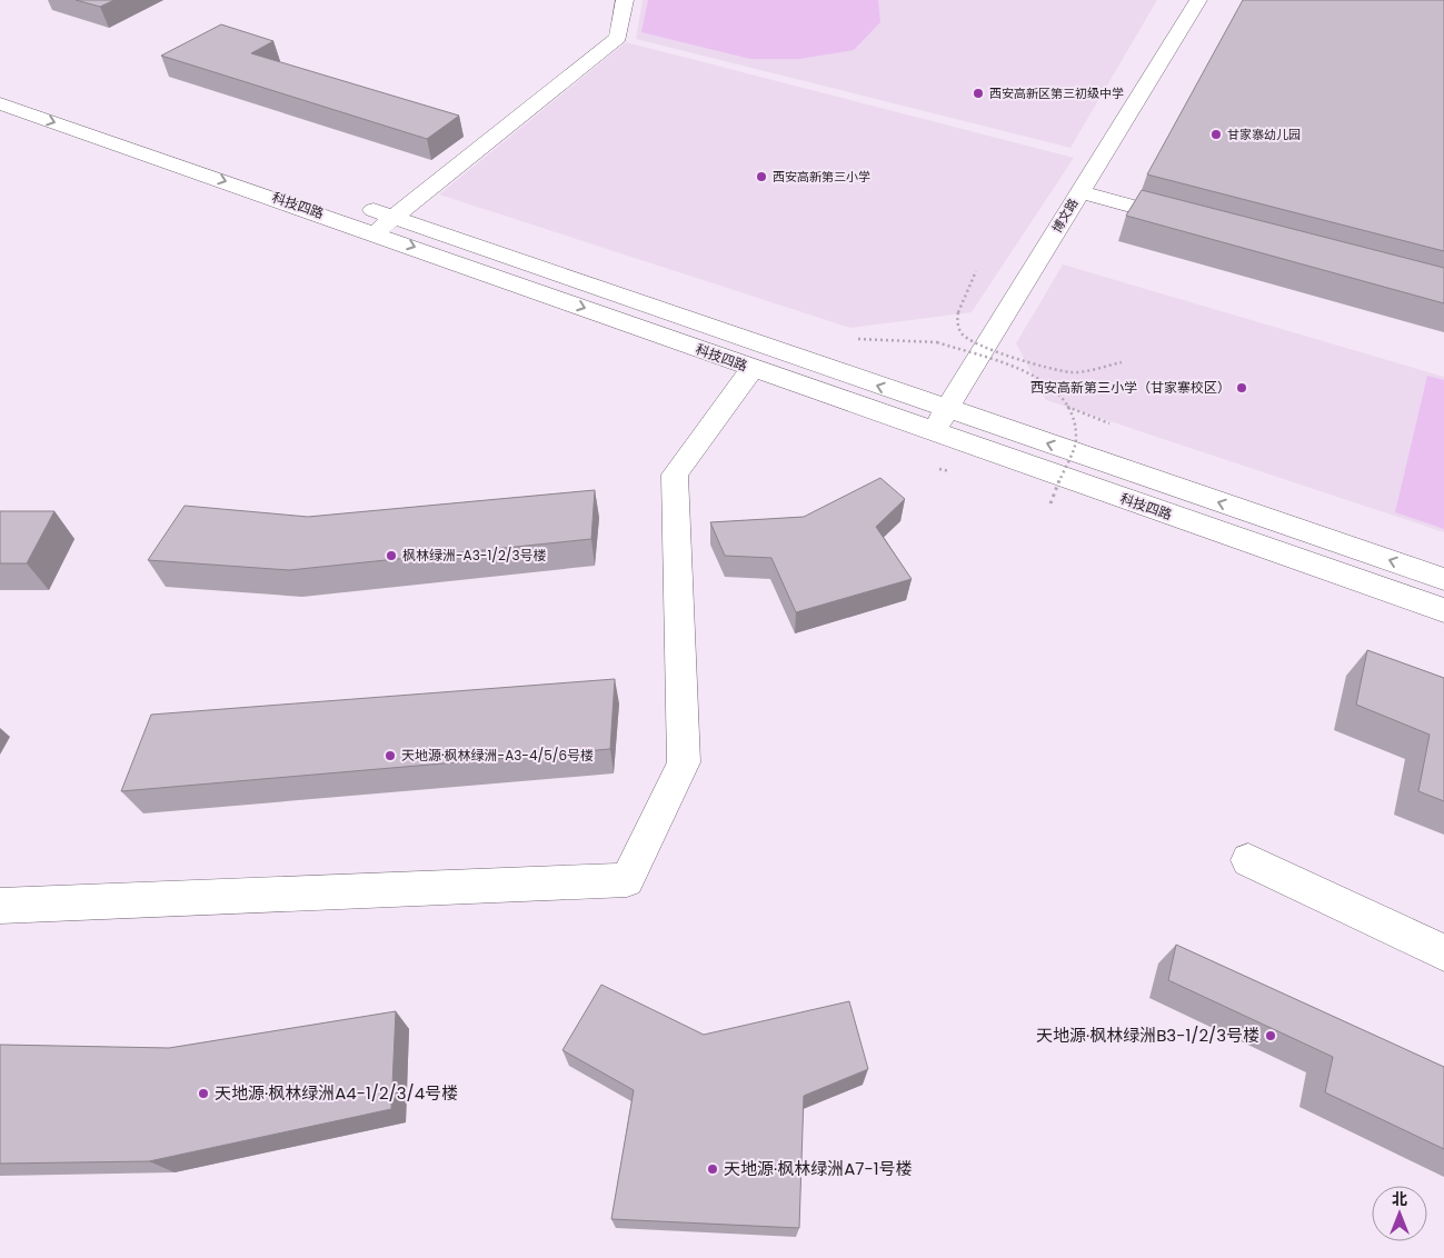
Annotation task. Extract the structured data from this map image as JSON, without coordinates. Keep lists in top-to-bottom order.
{
  "streets": {
    "street": ["科技四路", "博文路"]
  },
  "crossings": [
    ["科技四路", "博文路"]
  ],
  "places": [
    "西安高新区第三初级中学",
    "甘家寨幼儿园",
    "西安高新第三小学",
    "西安高新第三小学（甘家寨校区）",
    "枫林绿洲-A3-1/2/3号楼",
    "天地源·枫林绿洲-A3-4/5/6号楼",
    "天地源·枫林绿洲B3-1/2/3号楼",
    "天地源·枫林绿洲A4-1/2/3/4号楼",
    "天地源·枫林绿洲A7-1号楼"
  ],
  "north": "top"
}
